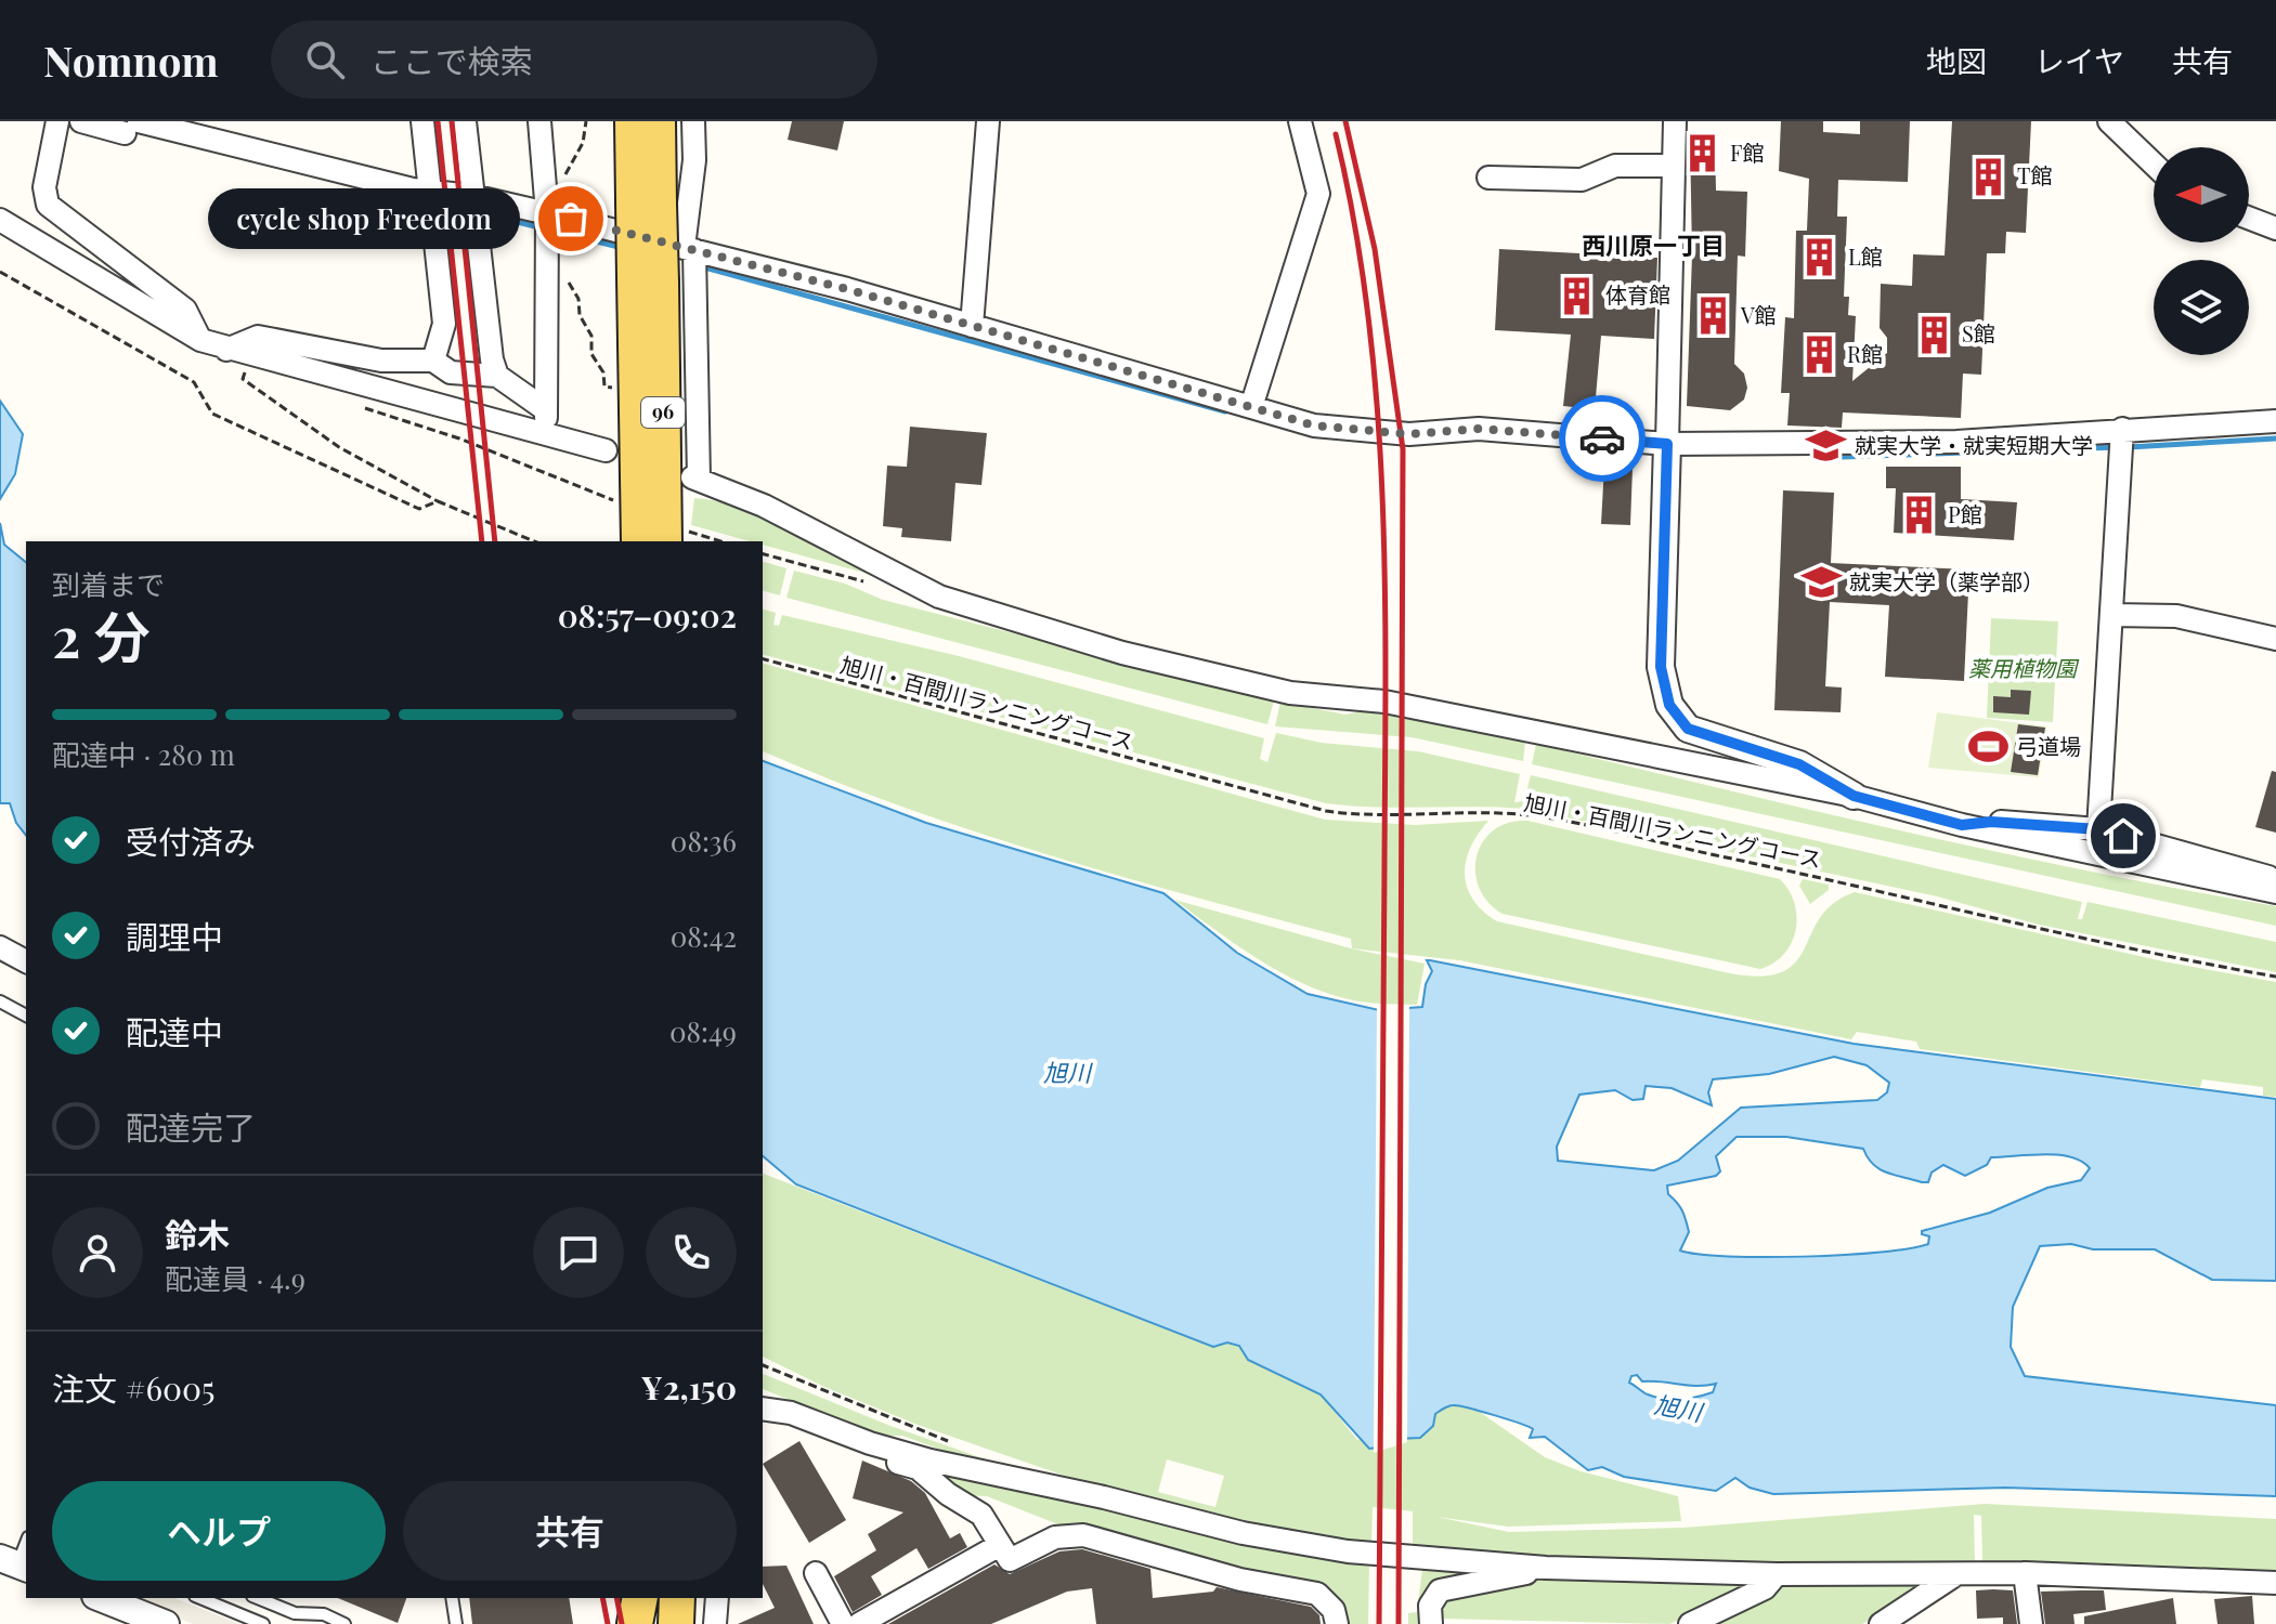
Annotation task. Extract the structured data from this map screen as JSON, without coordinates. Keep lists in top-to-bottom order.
{
  "streets": {
    "main road": ["96"],
    "path": ["旭川・百間川ランニングコース"]
  },
  "districts": ["西川原一丁目"],
  "water": ["旭川"],
  "parks": ["薬用植物園"],
  "places": {
    "building": [
      "F館",
      "T館",
      "L館",
      "体育館",
      "V館",
      "S館",
      "R館",
      "P館"
    ],
    "other": ["cycle shop Freedom"],
    "school or university": ["就実大学・就実短期大学", "就実大学（薬学部）"],
    "sports": ["弓道場"]
  },
  "north": "left",
  "page": {
    "header": "Nomnom",
    "search": "ここで検索",
    "nav": ["地図", "レイヤ", "共有"],
    "bubble": "cycle shop Freedom",
    "heading": ["2 分", "到着まで", "08:57–09:02"],
    "panel": [
      "鈴木",
      "配達員 · 4.9",
      "注文 #6005",
      "¥2,150"
    ],
    "bar": "配達中 · 280 m",
    "list": [
      ["受付済み", "08:36"],
      ["調理中", "08:42"],
      ["配達中", "08:49"],
      "配達完了"
    ],
    "buttons": ["ヘルプ", "共有"]
  }
}
